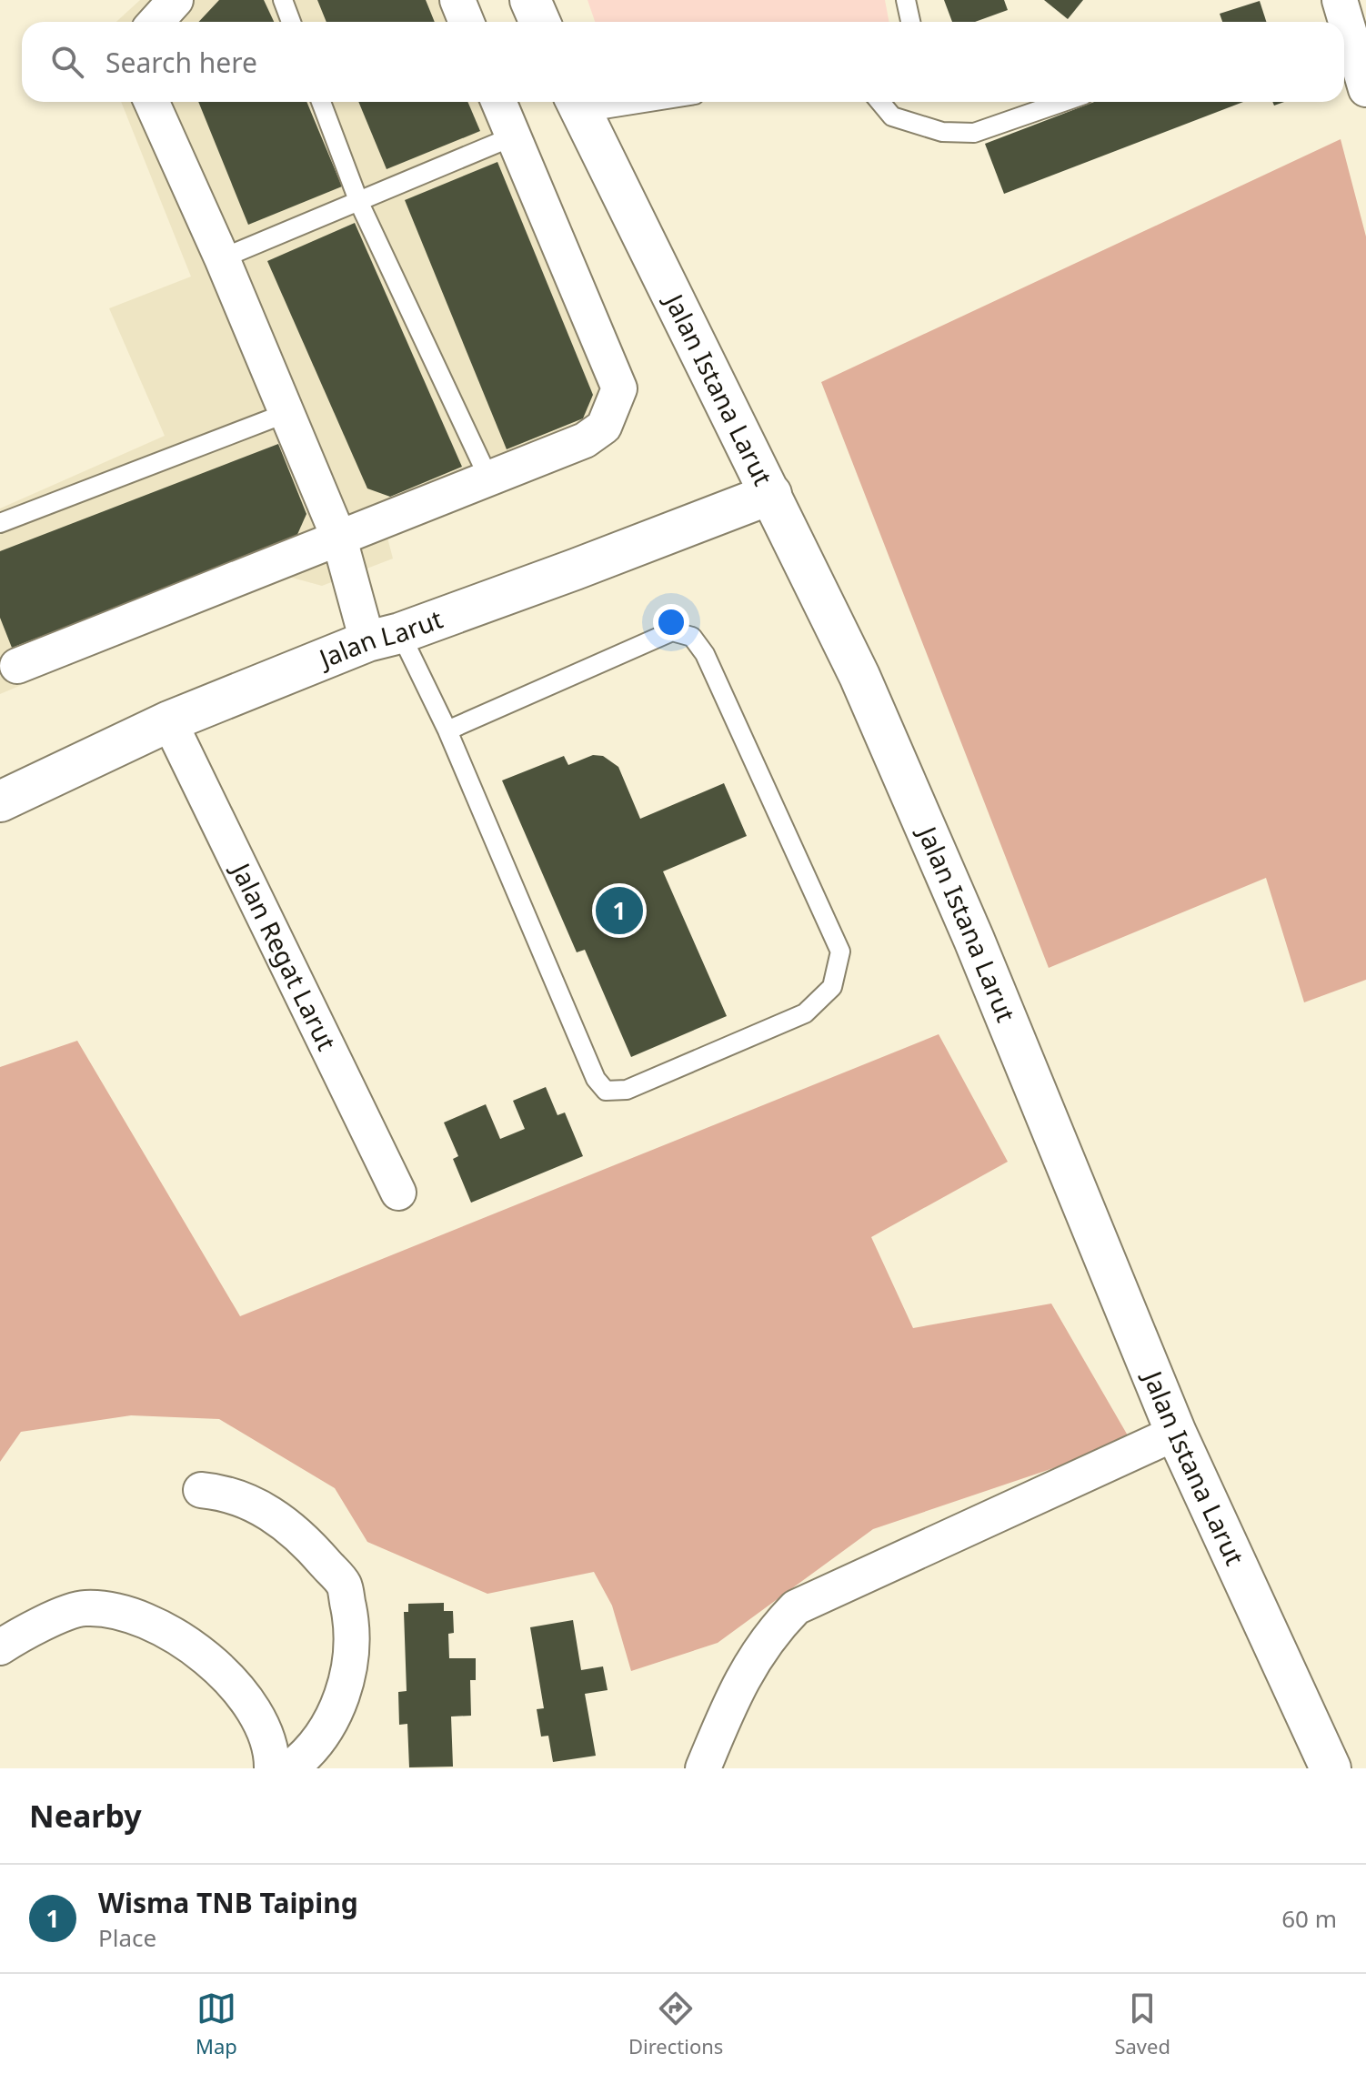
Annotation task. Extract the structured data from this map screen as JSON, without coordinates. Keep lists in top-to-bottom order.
{
  "streets": {
    "main road": ["Jalan Istana Larut", "Jalan Larut"],
    "street": ["Jalan Regat Larut"]
  },
  "crossings": [
    ["Jalan Istana Larut", "Jalan Larut"],
    ["Jalan Larut", "Jalan Regat Larut"]
  ],
  "page": {
    "search": "Search here",
    "pins": "1",
    "heading": "Nearby",
    "list": [
      {
        "mark": "1",
        "name": "Wisma TNB Taiping",
        "note": "Place",
        "value": "60 m"
      }
    ],
    "nav": ["Map", "Directions", "Saved"]
  }
}
